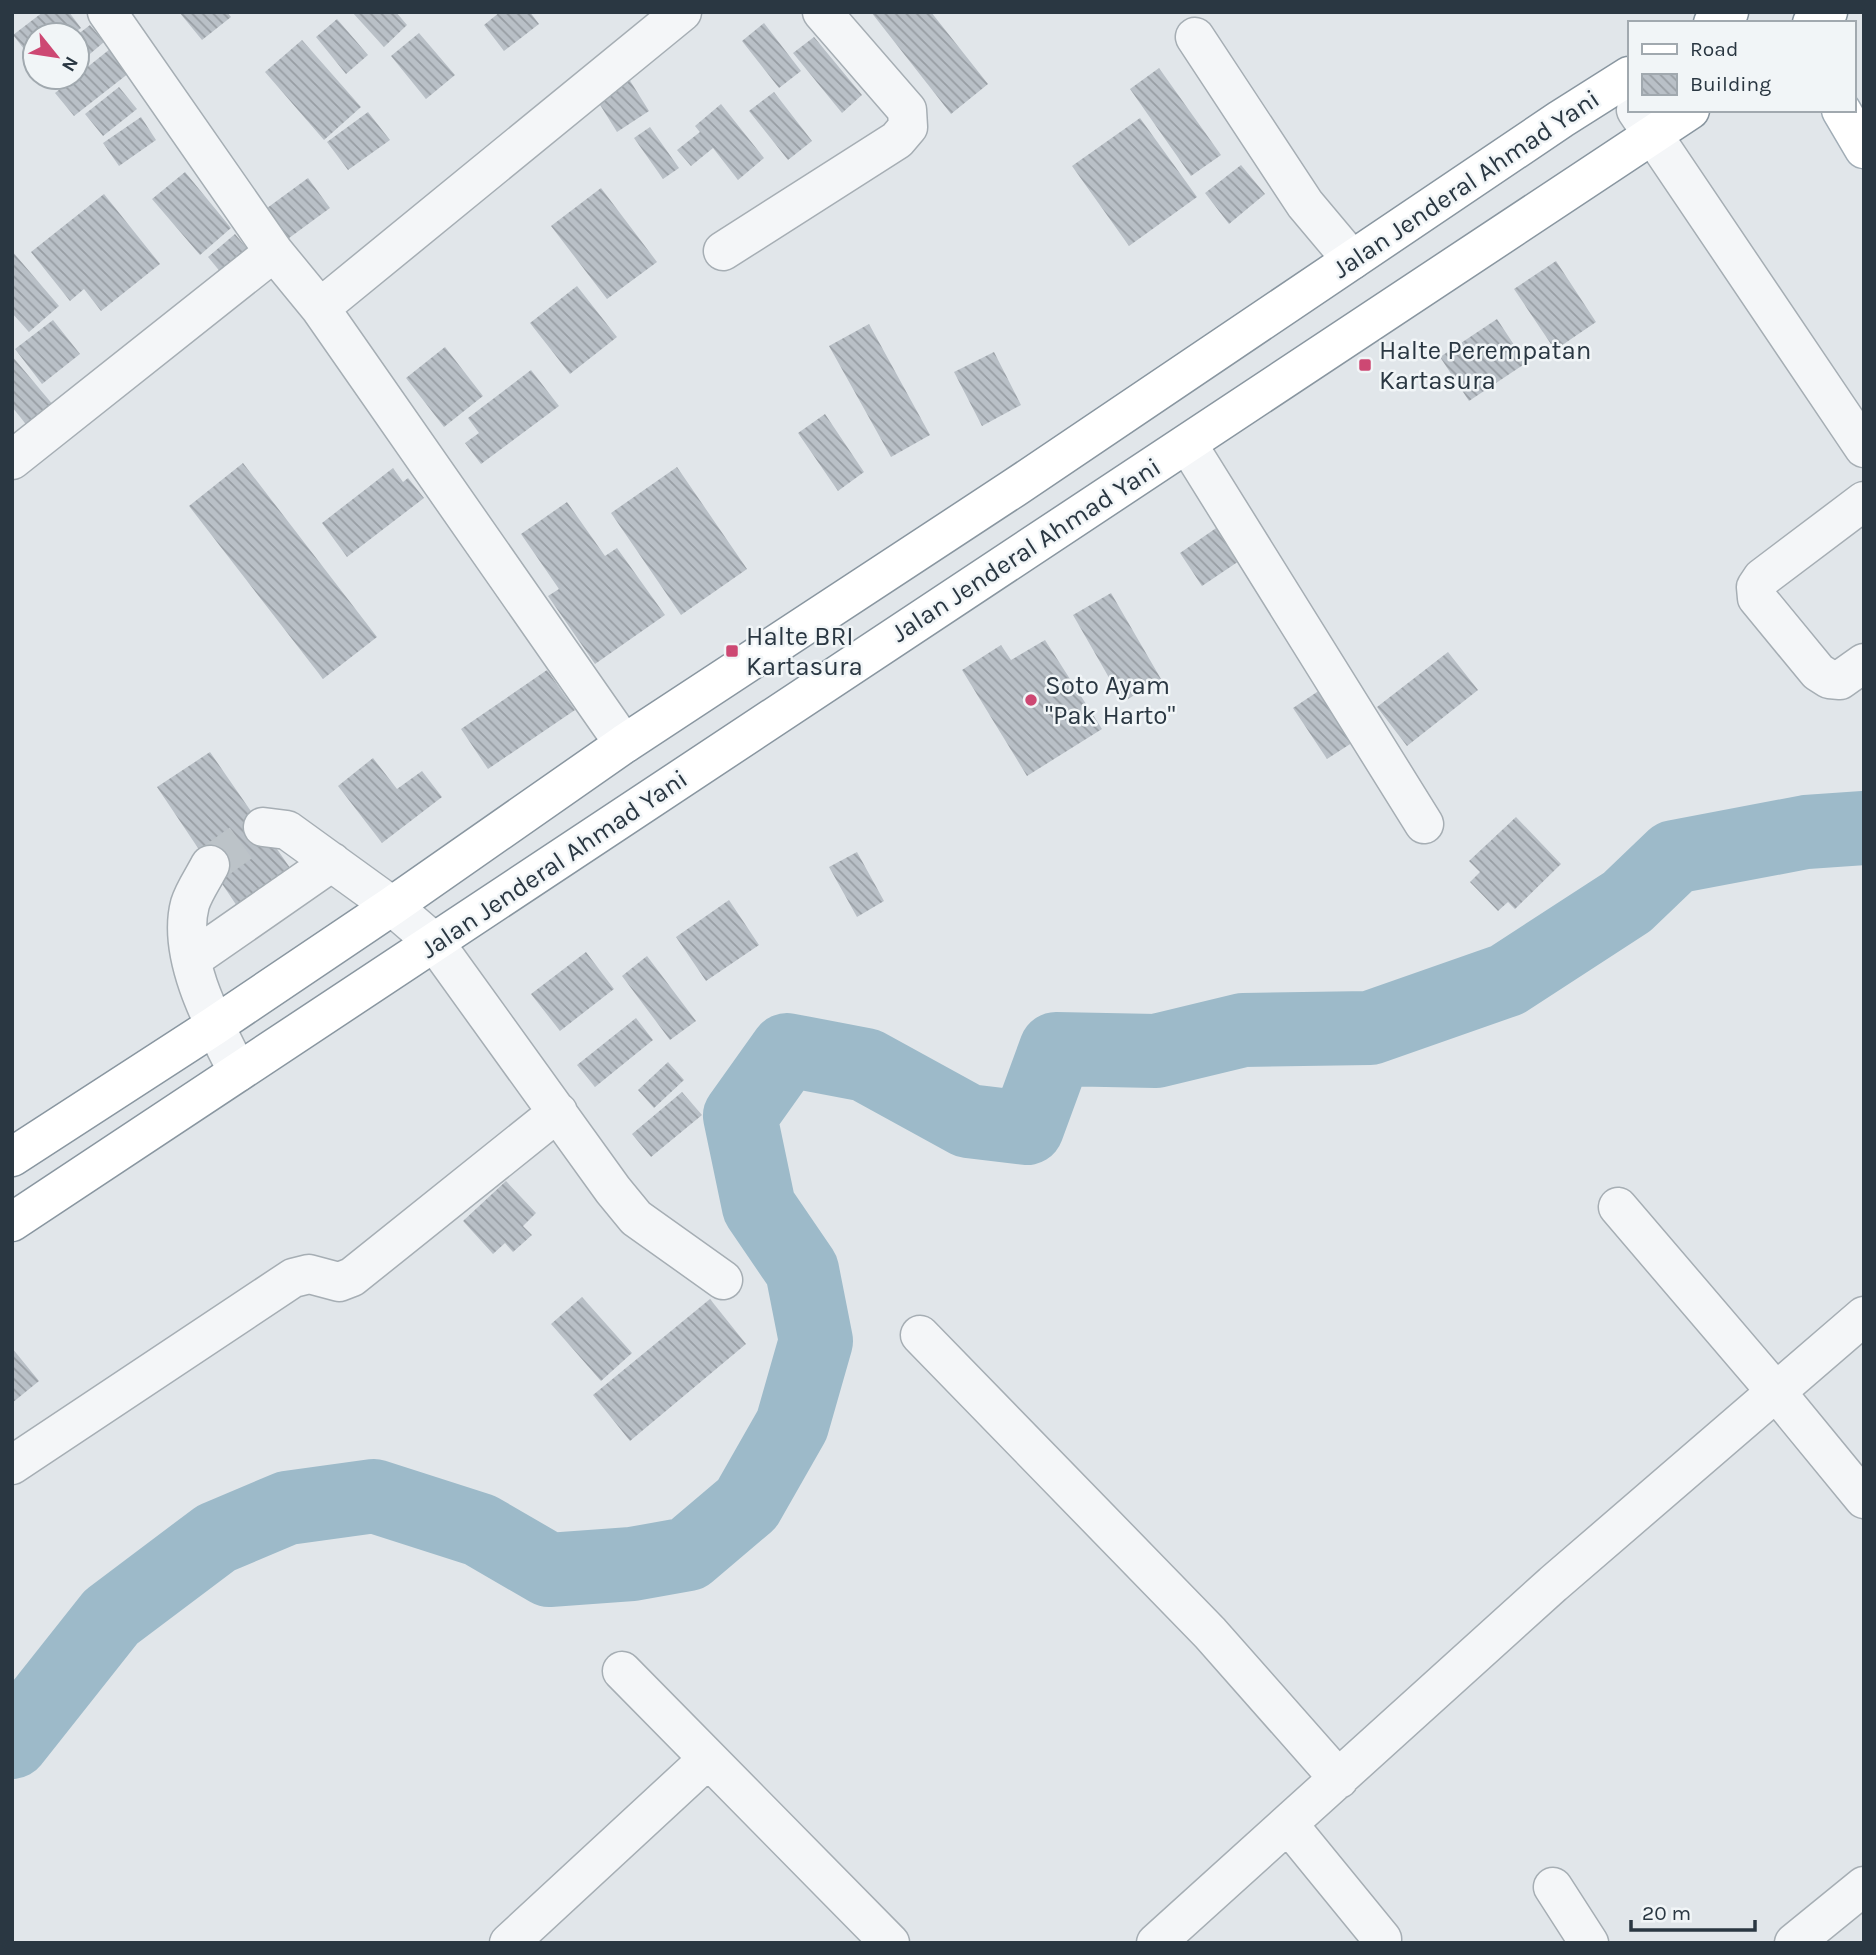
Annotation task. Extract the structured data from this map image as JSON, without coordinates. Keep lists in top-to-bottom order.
{
  "streets": {
    "main road": ["Jalan Jenderal Ahmad Yani"]
  },
  "places": {
    "transit": ["Halte Perempatan Kartasura", "Halte BRI Kartasura"],
    "other": ["Soto Ayam \"Pak Harto\""]
  },
  "legend": ["Road", "Building"],
  "scale_bar": "20 m",
  "north": "bottom right"
}
